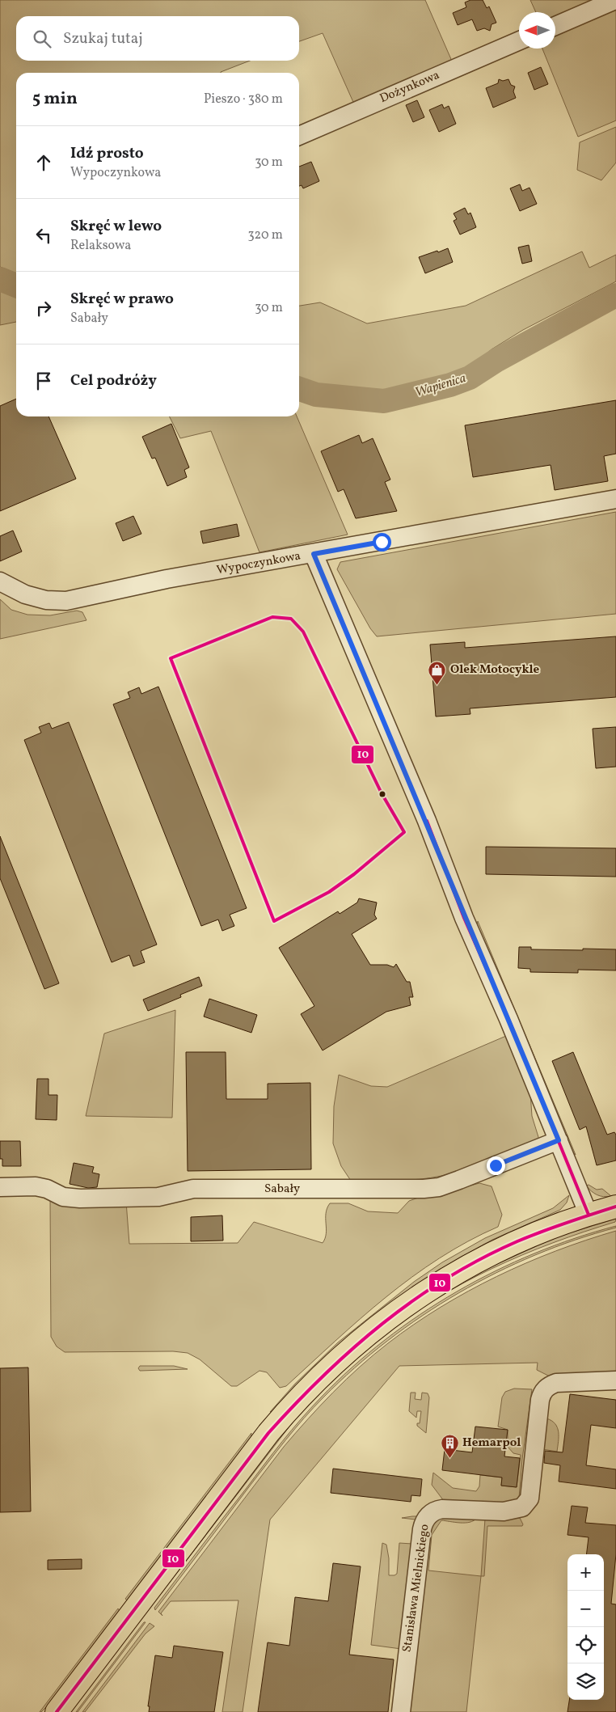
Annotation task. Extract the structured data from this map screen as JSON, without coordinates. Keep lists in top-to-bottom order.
{
  "streets": {
    "street": [
      "Dożynkowa",
      "Wypoczynkowa",
      "Sabały",
      "Stanisława Mielnickiego"
    ]
  },
  "water": ["Wapienica"],
  "places": {
    "shop": ["Olek Motocykle"],
    "building": ["Hemarpol"]
  },
  "lines": ["transit line 10"],
  "north": "left",
  "page": {
    "search": "Szukaj tutaj",
    "heading": ["5 min", "Pieszo · 380 m"],
    "list": [
      ["Idź prosto", "Wypoczynkowa", "30 m"],
      ["Skręć w lewo", "Relaksowa", "320 m"],
      ["Skręć w prawo", "Sabały", "30 m"],
      "Cel podróży"
    ],
    "map_buttons": ["+", "−"]
  }
}
